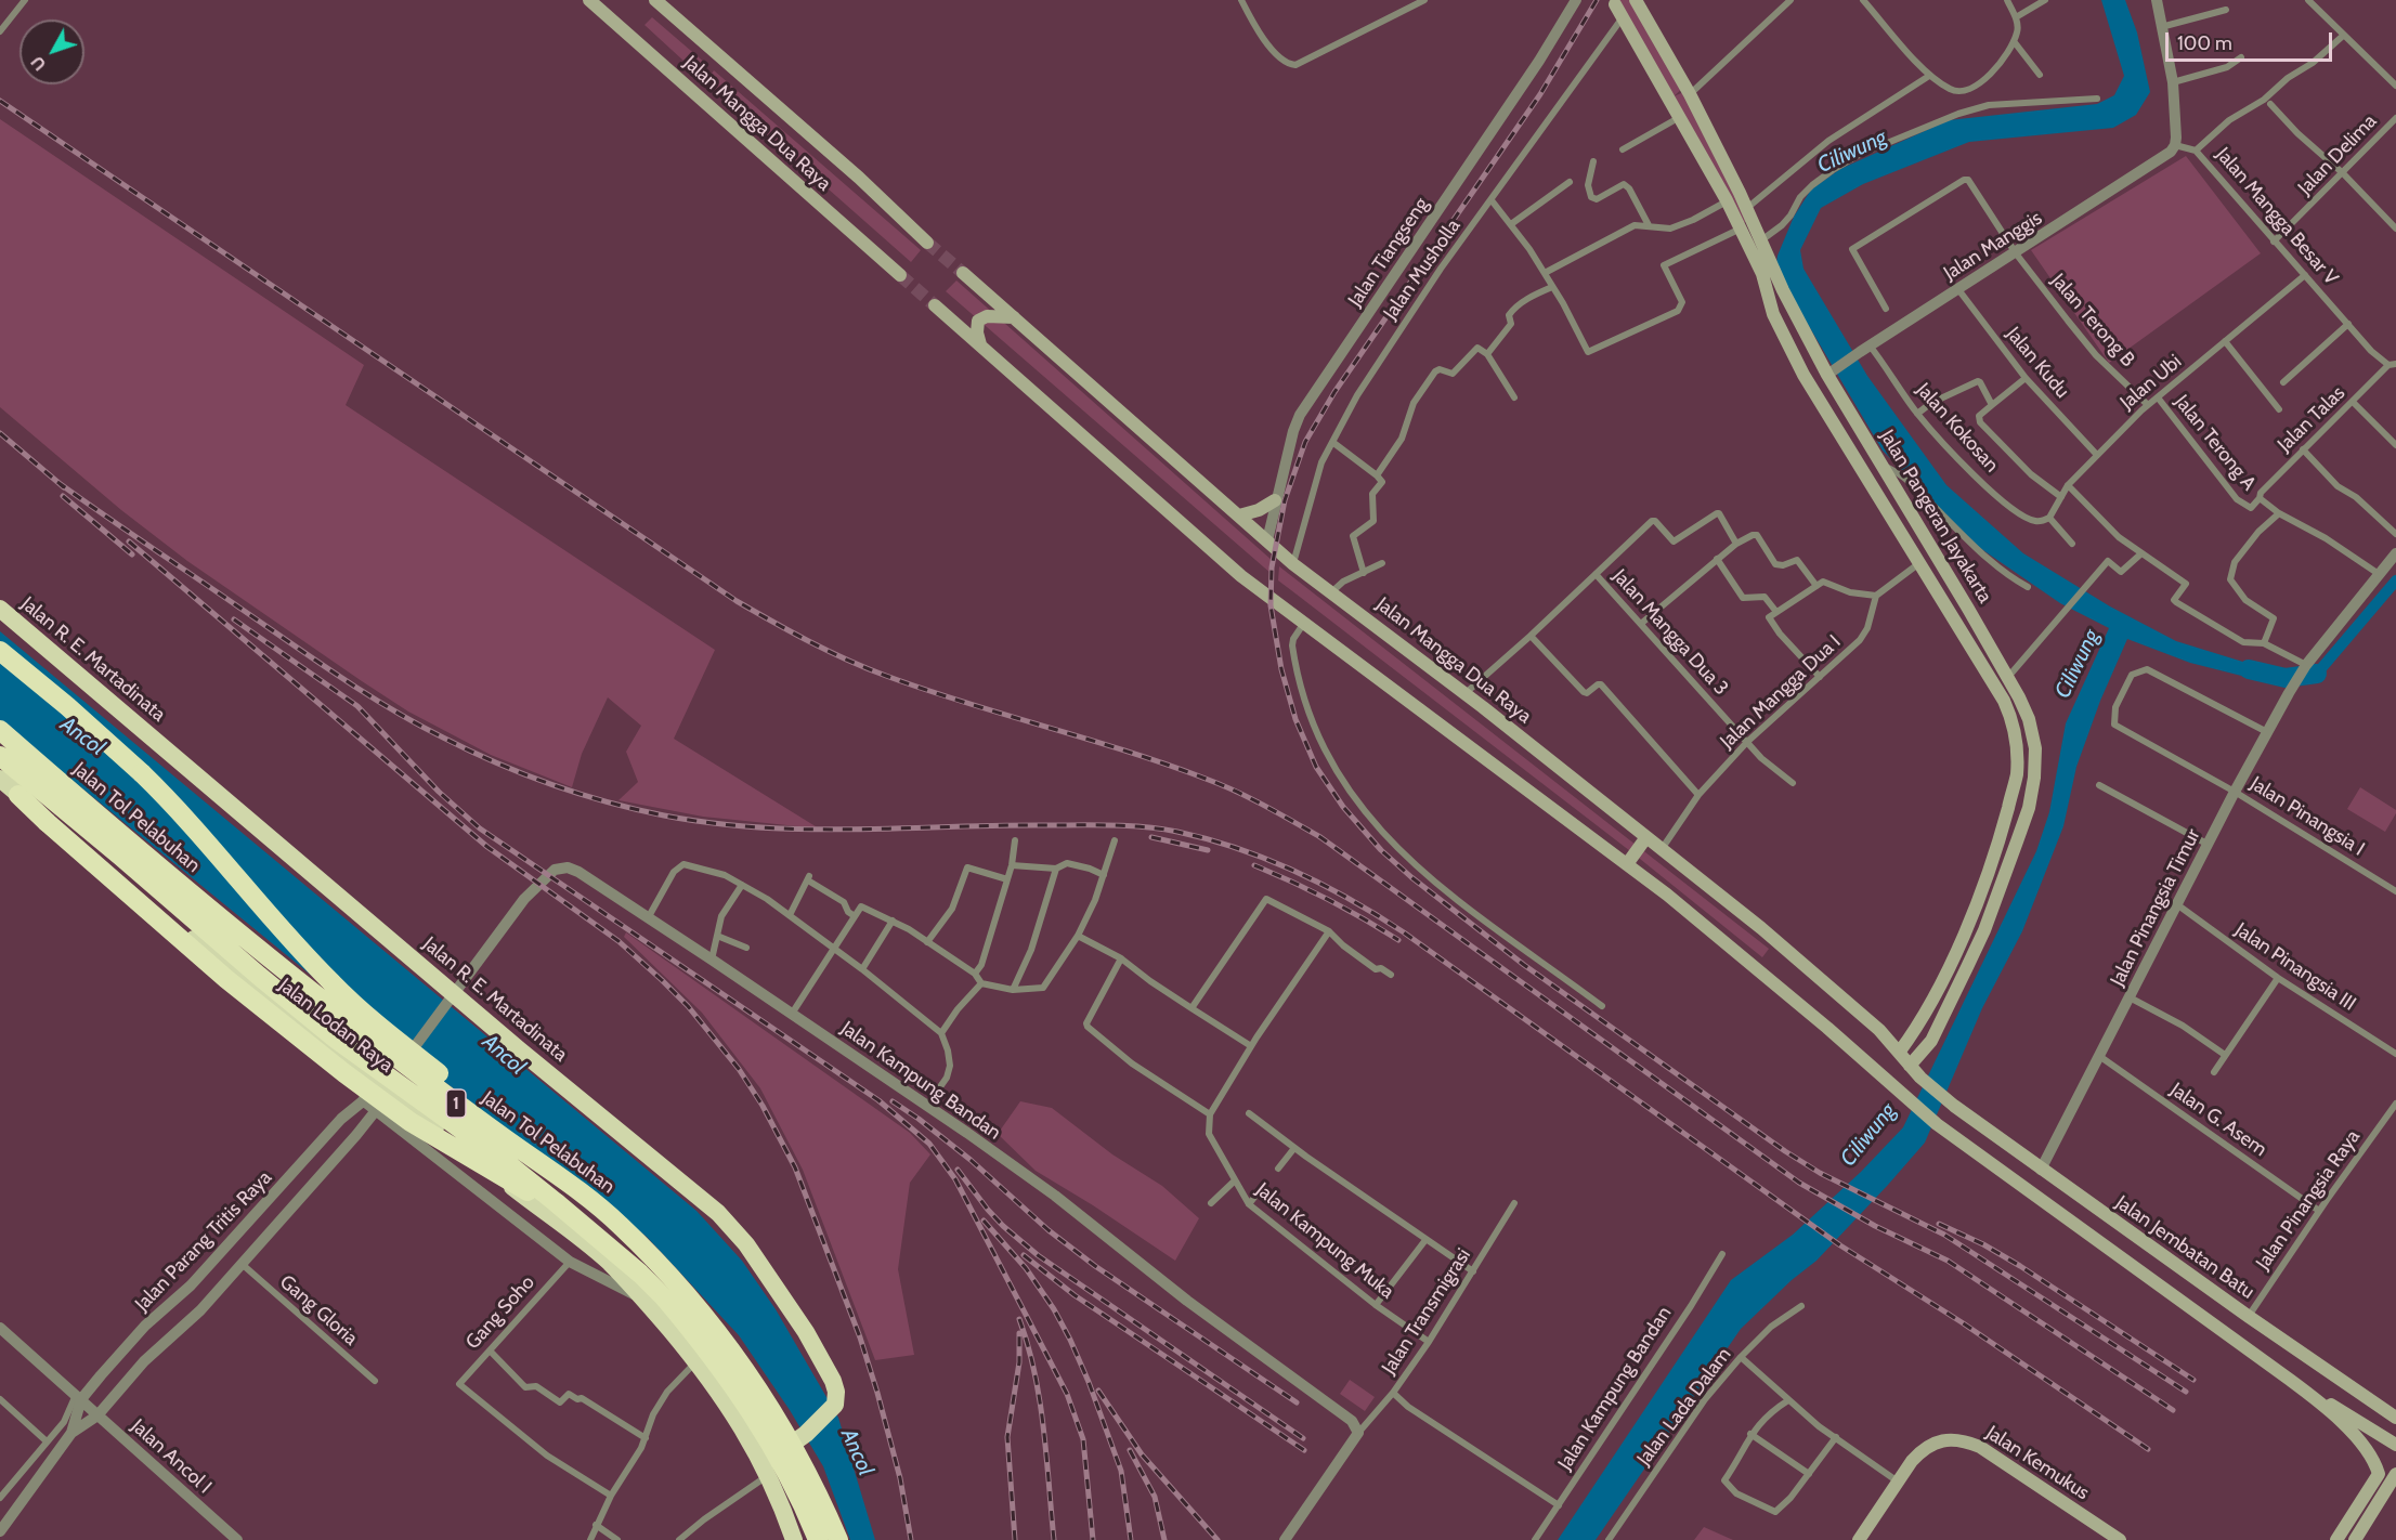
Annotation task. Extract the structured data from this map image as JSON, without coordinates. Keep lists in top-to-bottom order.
{
  "streets": {
    "highway": [
      "Jalan R. E. Martadinata",
      "Jalan Tol Pelabuhan",
      "Jalan Lodan Raya",
      "1"
    ],
    "main road": [
      "Jalan Mangga Dua Raya",
      "Jalan Pangeran Jayakarta",
      "Jalan Jembatan Batu",
      "Jalan Kemukus"
    ],
    "street": [
      "Jalan Delima",
      "Jalan Mangga Besar V",
      "Jalan Manggis",
      "Jalan Tiangseng",
      "Jalan Musholla",
      "Jalan Terong B",
      "Jalan Kudu",
      "Jalan Ubi",
      "Jalan Talas",
      "Jalan Kokosan",
      "Jalan Terong A",
      "Jalan Mangga Dua 3",
      "Jalan Mangga Dua I",
      "Jalan Pinangsia I",
      "Jalan Pinangsia Timur",
      "Jalan Pinangsia III",
      "Jalan Kampung Bandan",
      "Jalan G. Asem",
      "Jalan Pinangsia Raya",
      "Jalan Parang Tritis Raya",
      "Jalan Kampung Muka",
      "Gang Gloria",
      "Jalan Transmigrasi",
      "Gang Soho",
      "Jalan Lada Dalam",
      "Jalan Ancol I"
    ]
  },
  "crossings": [
    ["Jalan Mangga Dua Raya", "Jalan Tiangseng"],
    ["Jalan Mangga Dua Raya", "Jalan Musholla"],
    ["Jalan Mangga Dua Raya", "Jalan Pangeran Jayakarta"],
    ["Jalan Mangga Dua Raya", "Jalan Mangga Dua I"],
    ["Jalan Mangga Dua Raya", "Jalan Jembatan Batu"],
    ["Jalan Delima", "Jalan Mangga Besar V"],
    ["Jalan Mangga Besar V", "Jalan Manggis"],
    ["Jalan Mangga Besar V", "Jalan Ubi"],
    ["Jalan Mangga Besar V", "Jalan Talas"],
    ["Jalan Manggis", "Jalan Terong B"],
    ["Jalan Manggis", "Jalan Kudu"],
    ["Jalan Manggis", "Jalan Kokosan"],
    ["Jalan Manggis", "Jalan Pangeran Jayakarta"],
    ["Jalan Musholla", "Jalan Pangeran Jayakarta"],
    ["Jalan Terong B", "Jalan Ubi"],
    ["Jalan Kudu", "Jalan Ubi"],
    ["Jalan Ubi", "Jalan Kokosan"],
    ["Jalan Ubi", "Jalan Terong A"],
    ["Jalan Talas", "Jalan Terong A"],
    ["Jalan Terong A", "Jalan Pinangsia Timur"],
    ["Jalan Mangga Dua 3", "Jalan Mangga Dua I"],
    ["Jalan R. E. Martadinata", "Jalan Lodan Raya"],
    ["Jalan R. E. Martadinata", "Jalan Kampung Bandan"],
    ["Jalan Pinangsia I", "Jalan Pinangsia Timur"],
    ["Jalan Pinangsia Timur", "Jalan Pinangsia III"],
    ["Jalan Pinangsia Timur", "Jalan G. Asem"],
    ["Jalan Pinangsia Timur", "Jalan Jembatan Batu"],
    ["Jalan Lodan Raya", "Jalan Kampung Bandan"],
    ["Jalan Lodan Raya", "Jalan Parang Tritis Raya"],
    ["Jalan Lodan Raya", "Gang Soho"],
    ["Jalan Kampung Bandan", "Jalan Parang Tritis Raya"],
    ["Jalan Kampung Bandan", "Jalan Transmigrasi"],
    ["Jalan G. Asem", "Jalan Pinangsia Raya"],
    ["Jalan Pinangsia Raya", "Jalan Jembatan Batu"],
    ["Jalan Parang Tritis Raya", "Gang Gloria"],
    ["Jalan Parang Tritis Raya", "Jalan Ancol I"],
    ["Jalan Kampung Muka", "Jalan Transmigrasi"]
  ],
  "water": ["Ciliwung", "Ancol"],
  "scale_bar": "100 m",
  "north": "bottom left"
}
